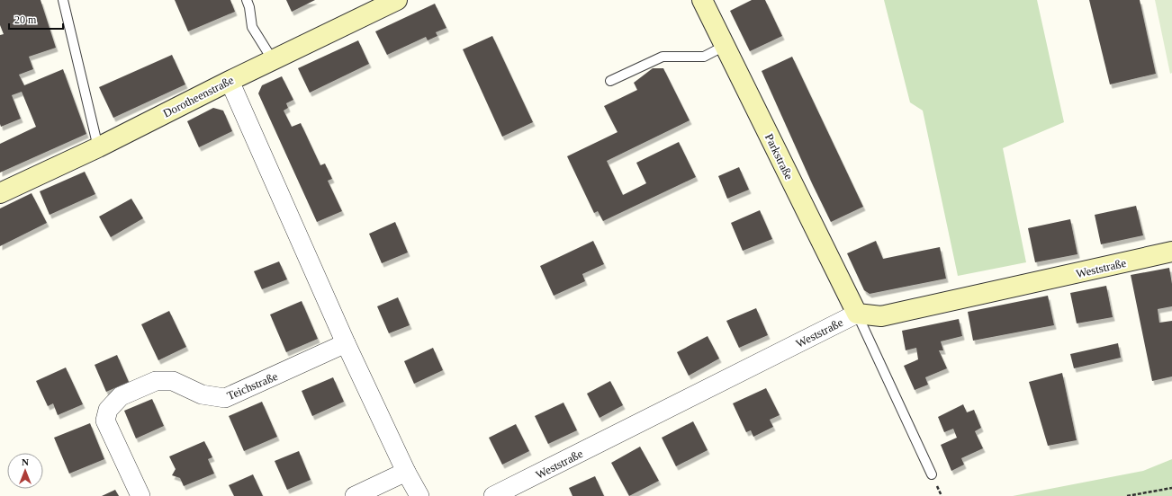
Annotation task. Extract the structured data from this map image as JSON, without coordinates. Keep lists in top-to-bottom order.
{
  "streets": {
    "main road": ["Dorotheenstraße", "Parkstraße", "Weststraße"],
    "street": ["Teichstraße"]
  },
  "crossings": [
    ["Parkstraße", "Weststraße"]
  ],
  "scale_bar": "20 m",
  "north": "top"
}
